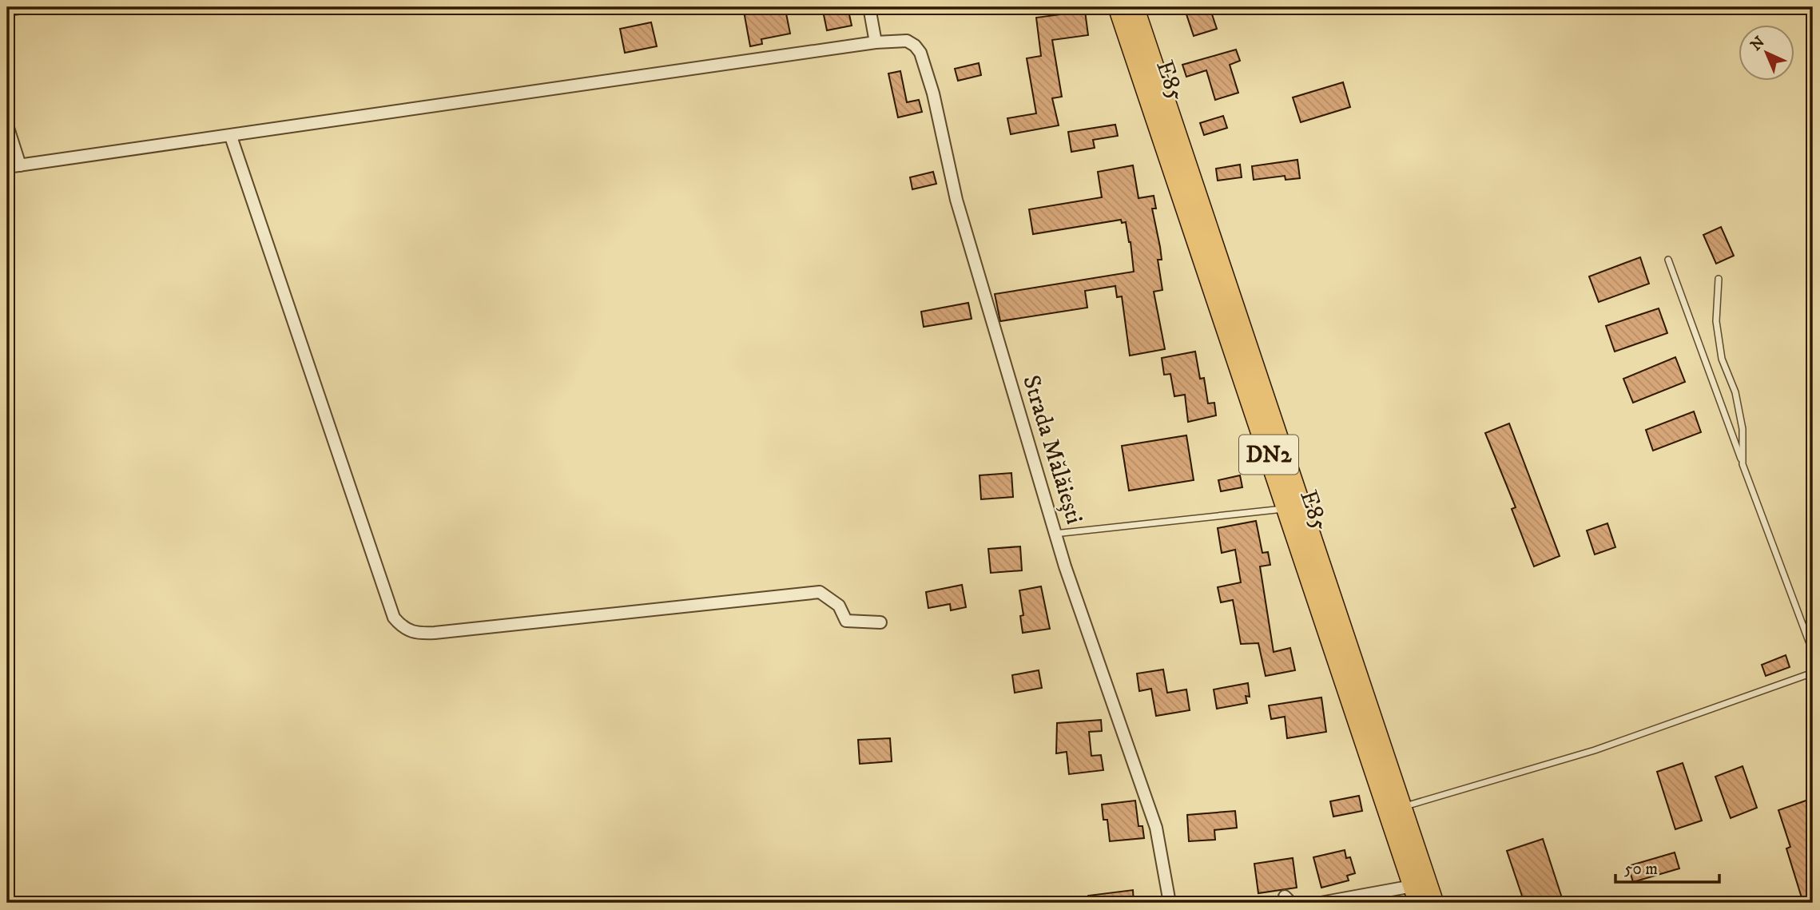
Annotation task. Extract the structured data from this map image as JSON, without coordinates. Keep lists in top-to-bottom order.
{
  "streets": {
    "main road": ["E85", "DN2"],
    "street": ["Strada Mălăiești"]
  },
  "scale_bar": "50 m",
  "north": "top left"
}
